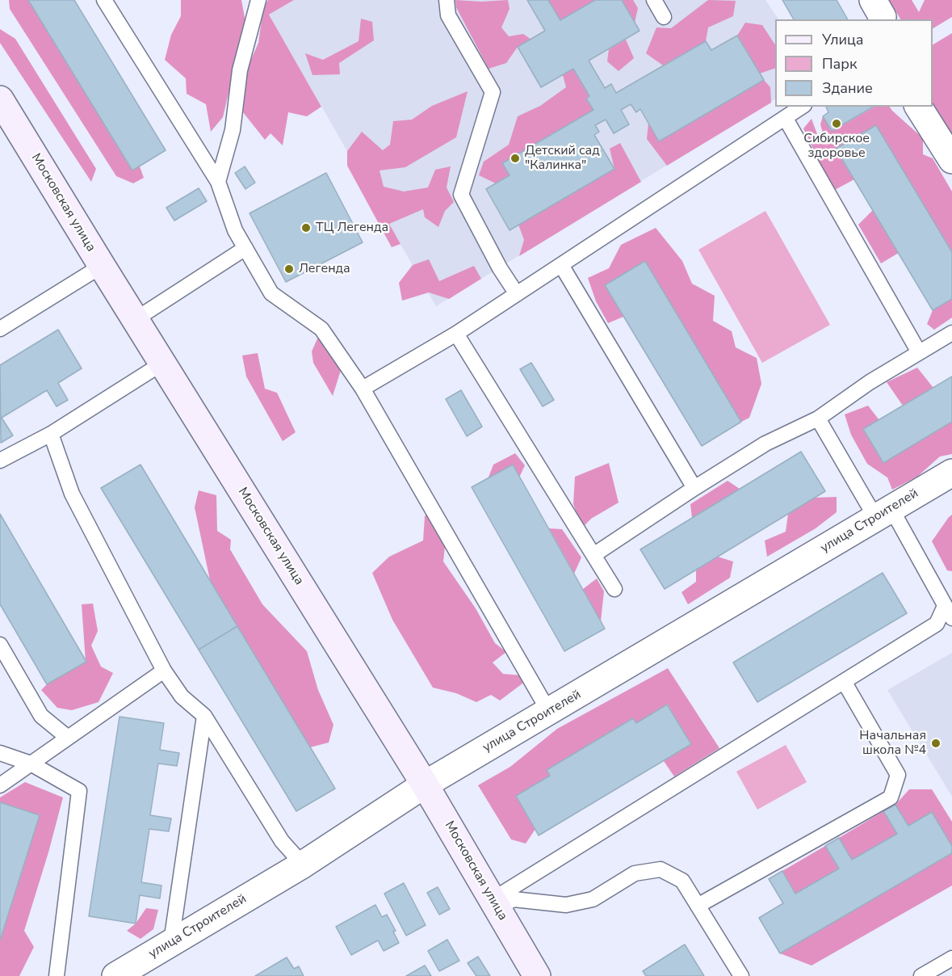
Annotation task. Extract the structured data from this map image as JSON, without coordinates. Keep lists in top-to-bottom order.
{
  "streets": {
    "street": ["Московская улица", "улица Строителей"]
  },
  "crossings": [
    ["Московская улица", "улица Строителей"]
  ],
  "places": [
    "Сибирское здоровье",
    "Детский сад \"Калинка\"",
    "ТЦ Легенда",
    "Легенда",
    "Начальная школа №4"
  ],
  "legend": ["Улица", "Парк", "Здание"]
}
